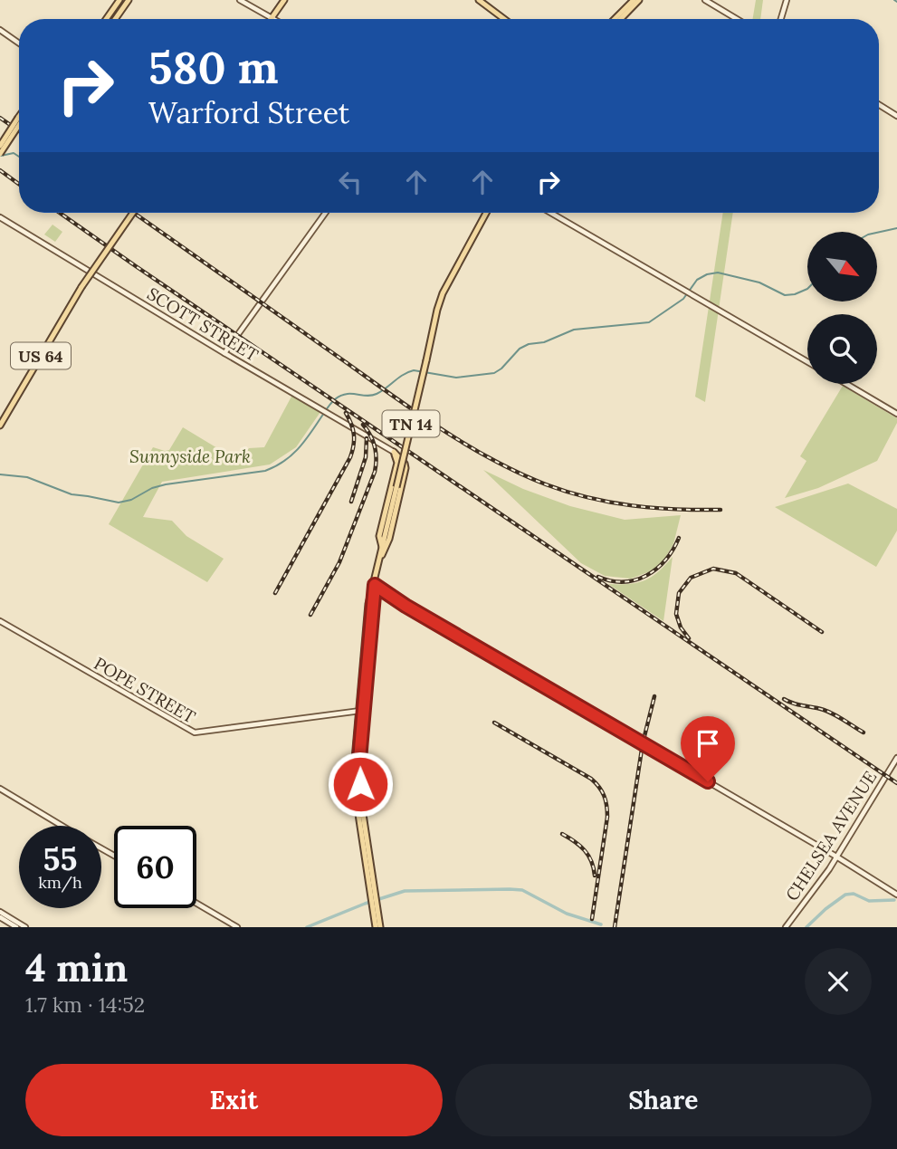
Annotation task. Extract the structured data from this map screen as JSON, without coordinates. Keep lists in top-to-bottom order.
{
  "streets": {
    "main road": [
      "SCOTT STREET",
      "US 64",
      "TN 14",
      "POPE STREET",
      "CHELSEA AVENUE"
    ]
  },
  "crossings": [
    ["TN 14", "POPE STREET"]
  ],
  "parks": ["Sunnyside Park"],
  "north": "bottom right",
  "page": {
    "turn": ["580 m", "Warford Street"],
    "speed": "55 km/h",
    "limit": "60",
    "heading": ["4 min", "1.7 km · 14:52"],
    "buttons": ["Exit", "Share"]
  }
}
